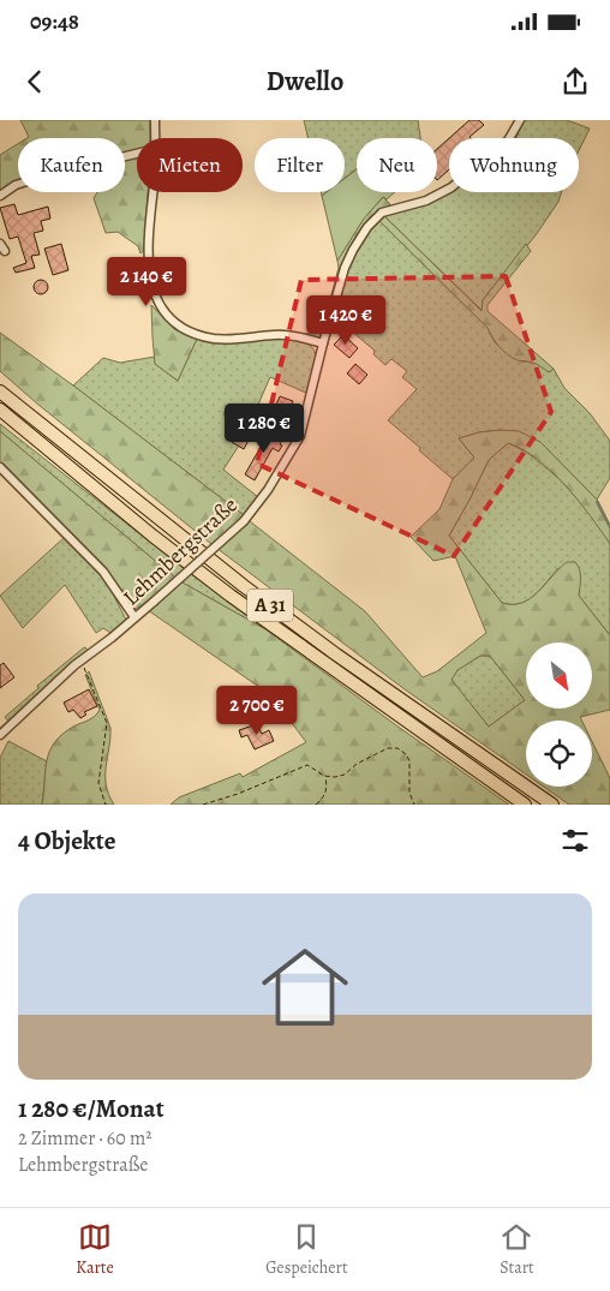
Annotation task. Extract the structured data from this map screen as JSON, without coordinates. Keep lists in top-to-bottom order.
{
  "streets": {
    "highway": ["A 31"],
    "street": ["Lehmbergstraße"]
  },
  "north": "bottom right",
  "page": {
    "status": "09:48",
    "header": "Dwello",
    "chip": [
      "Kaufen",
      "Mieten",
      "Filter",
      "Neu",
      "Wohnung"
    ],
    "price": [
      "2 140 €",
      "1 420 €",
      "1 280 €",
      "2 700 €"
    ],
    "heading": "4 Objekte",
    "list": [
      {
        "name": "1 280 €/Monat",
        "note": "2 Zimmer · 60 m² · Lehmbergstraße"
      }
    ],
    "tabs": ["Karte", "Gespeichert", "Start"]
  }
}
